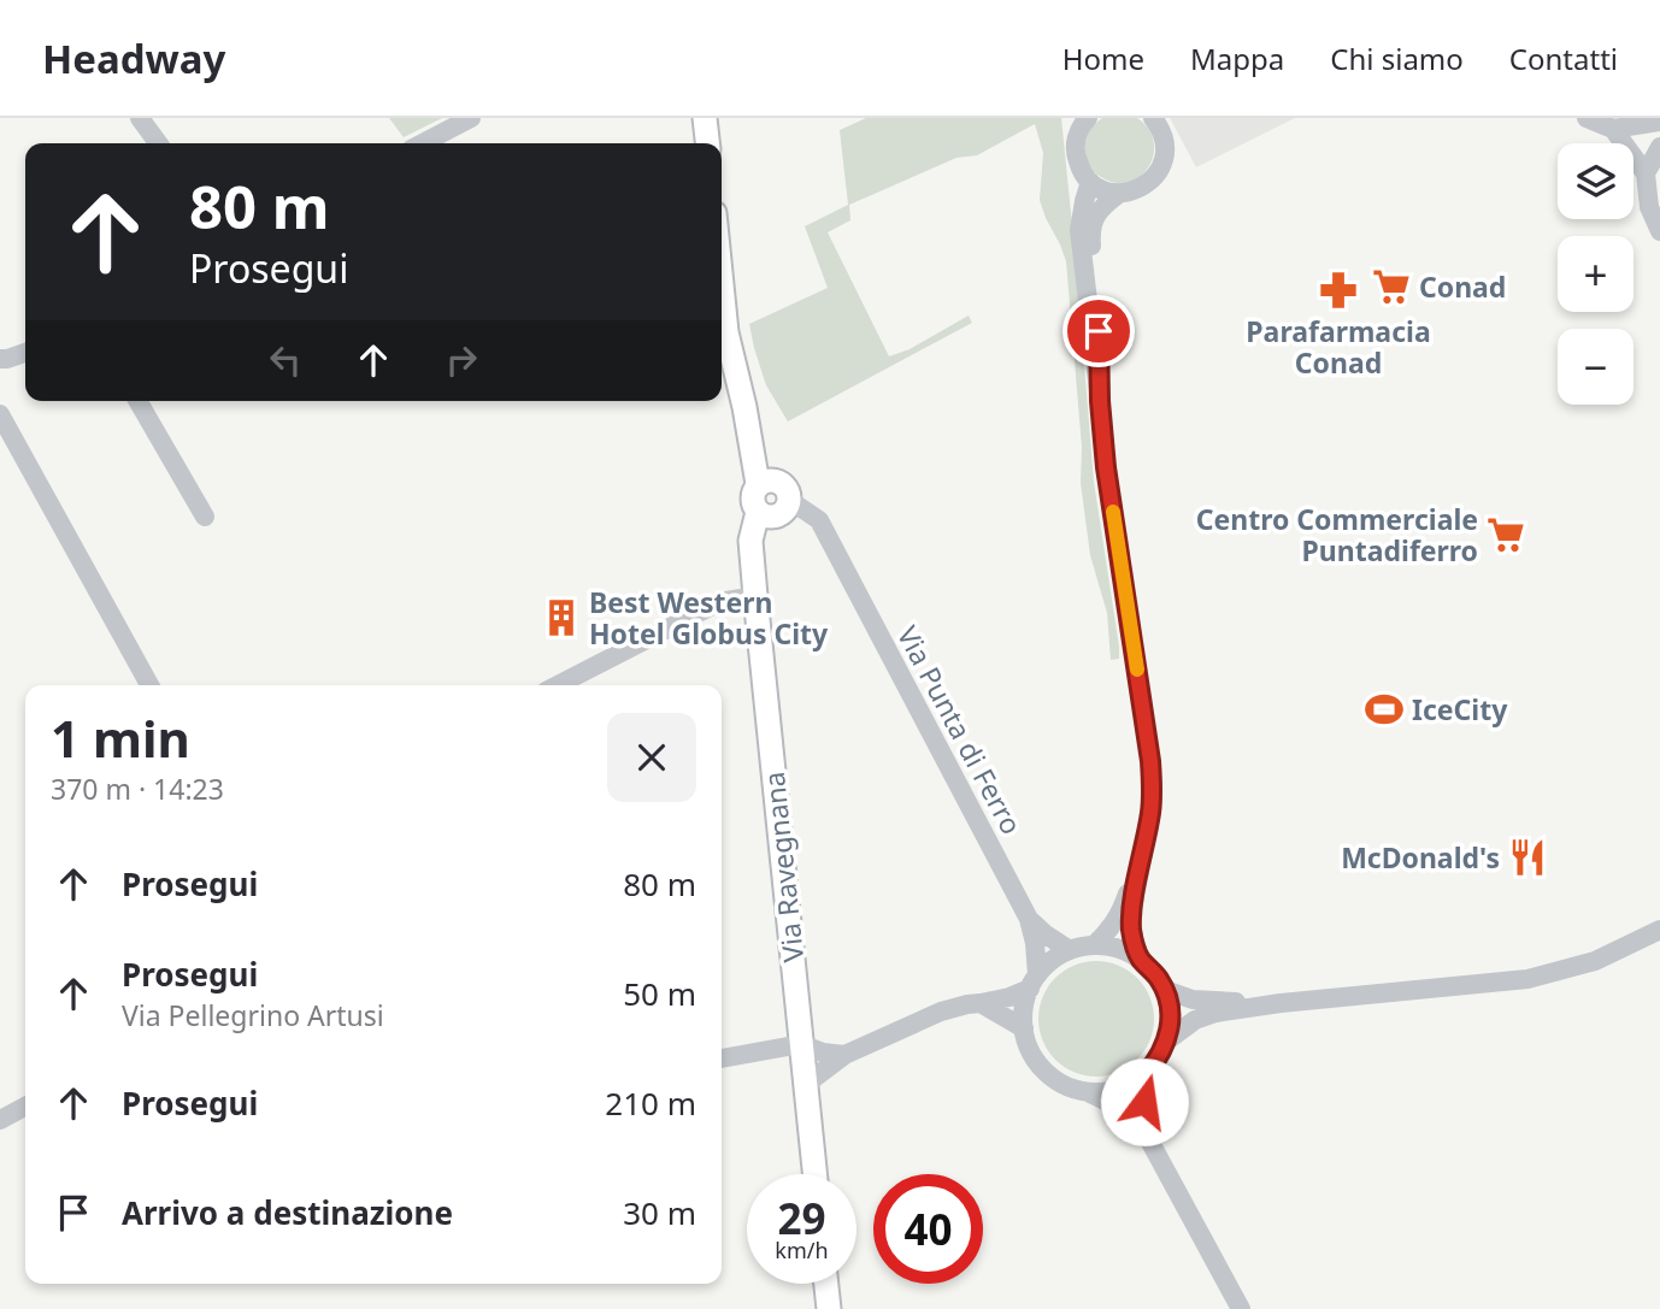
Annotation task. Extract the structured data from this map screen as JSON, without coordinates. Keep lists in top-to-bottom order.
{
  "streets": {
    "main road": ["Via Ravegnana"],
    "street": ["Via Punta di Ferro"]
  },
  "crossings": [
    ["Via Punta di Ferro", "Via Ravegnana"]
  ],
  "places": {
    "supermarket": ["Conad", "Centro Commerciale Puntadiferro"],
    "pharmacy": ["Parafarmacia Conad"],
    "building": ["Best Western Hotel Globus City"],
    "sports": ["IceCity"],
    "restaurant": ["McDonald's"]
  },
  "page": {
    "header": "Headway",
    "nav": [
      "Home",
      "Mappa",
      "Chi siamo",
      "Contatti"
    ],
    "map_buttons": ["+", "−"],
    "turn": ["80 m", "Prosegui"],
    "heading": ["1 min", "370 m · 14:23"],
    "list": [
      {
        "name": "Prosegui",
        "value": "80 m"
      },
      {
        "name": "Prosegui",
        "note": "Via Pellegrino Artusi",
        "value": "50 m"
      },
      {
        "name": "Prosegui",
        "value": "210 m"
      },
      {
        "name": "Arrivo a destinazione",
        "value": "30 m"
      }
    ],
    "speed": "29 km/h",
    "limit": "40"
  }
}
